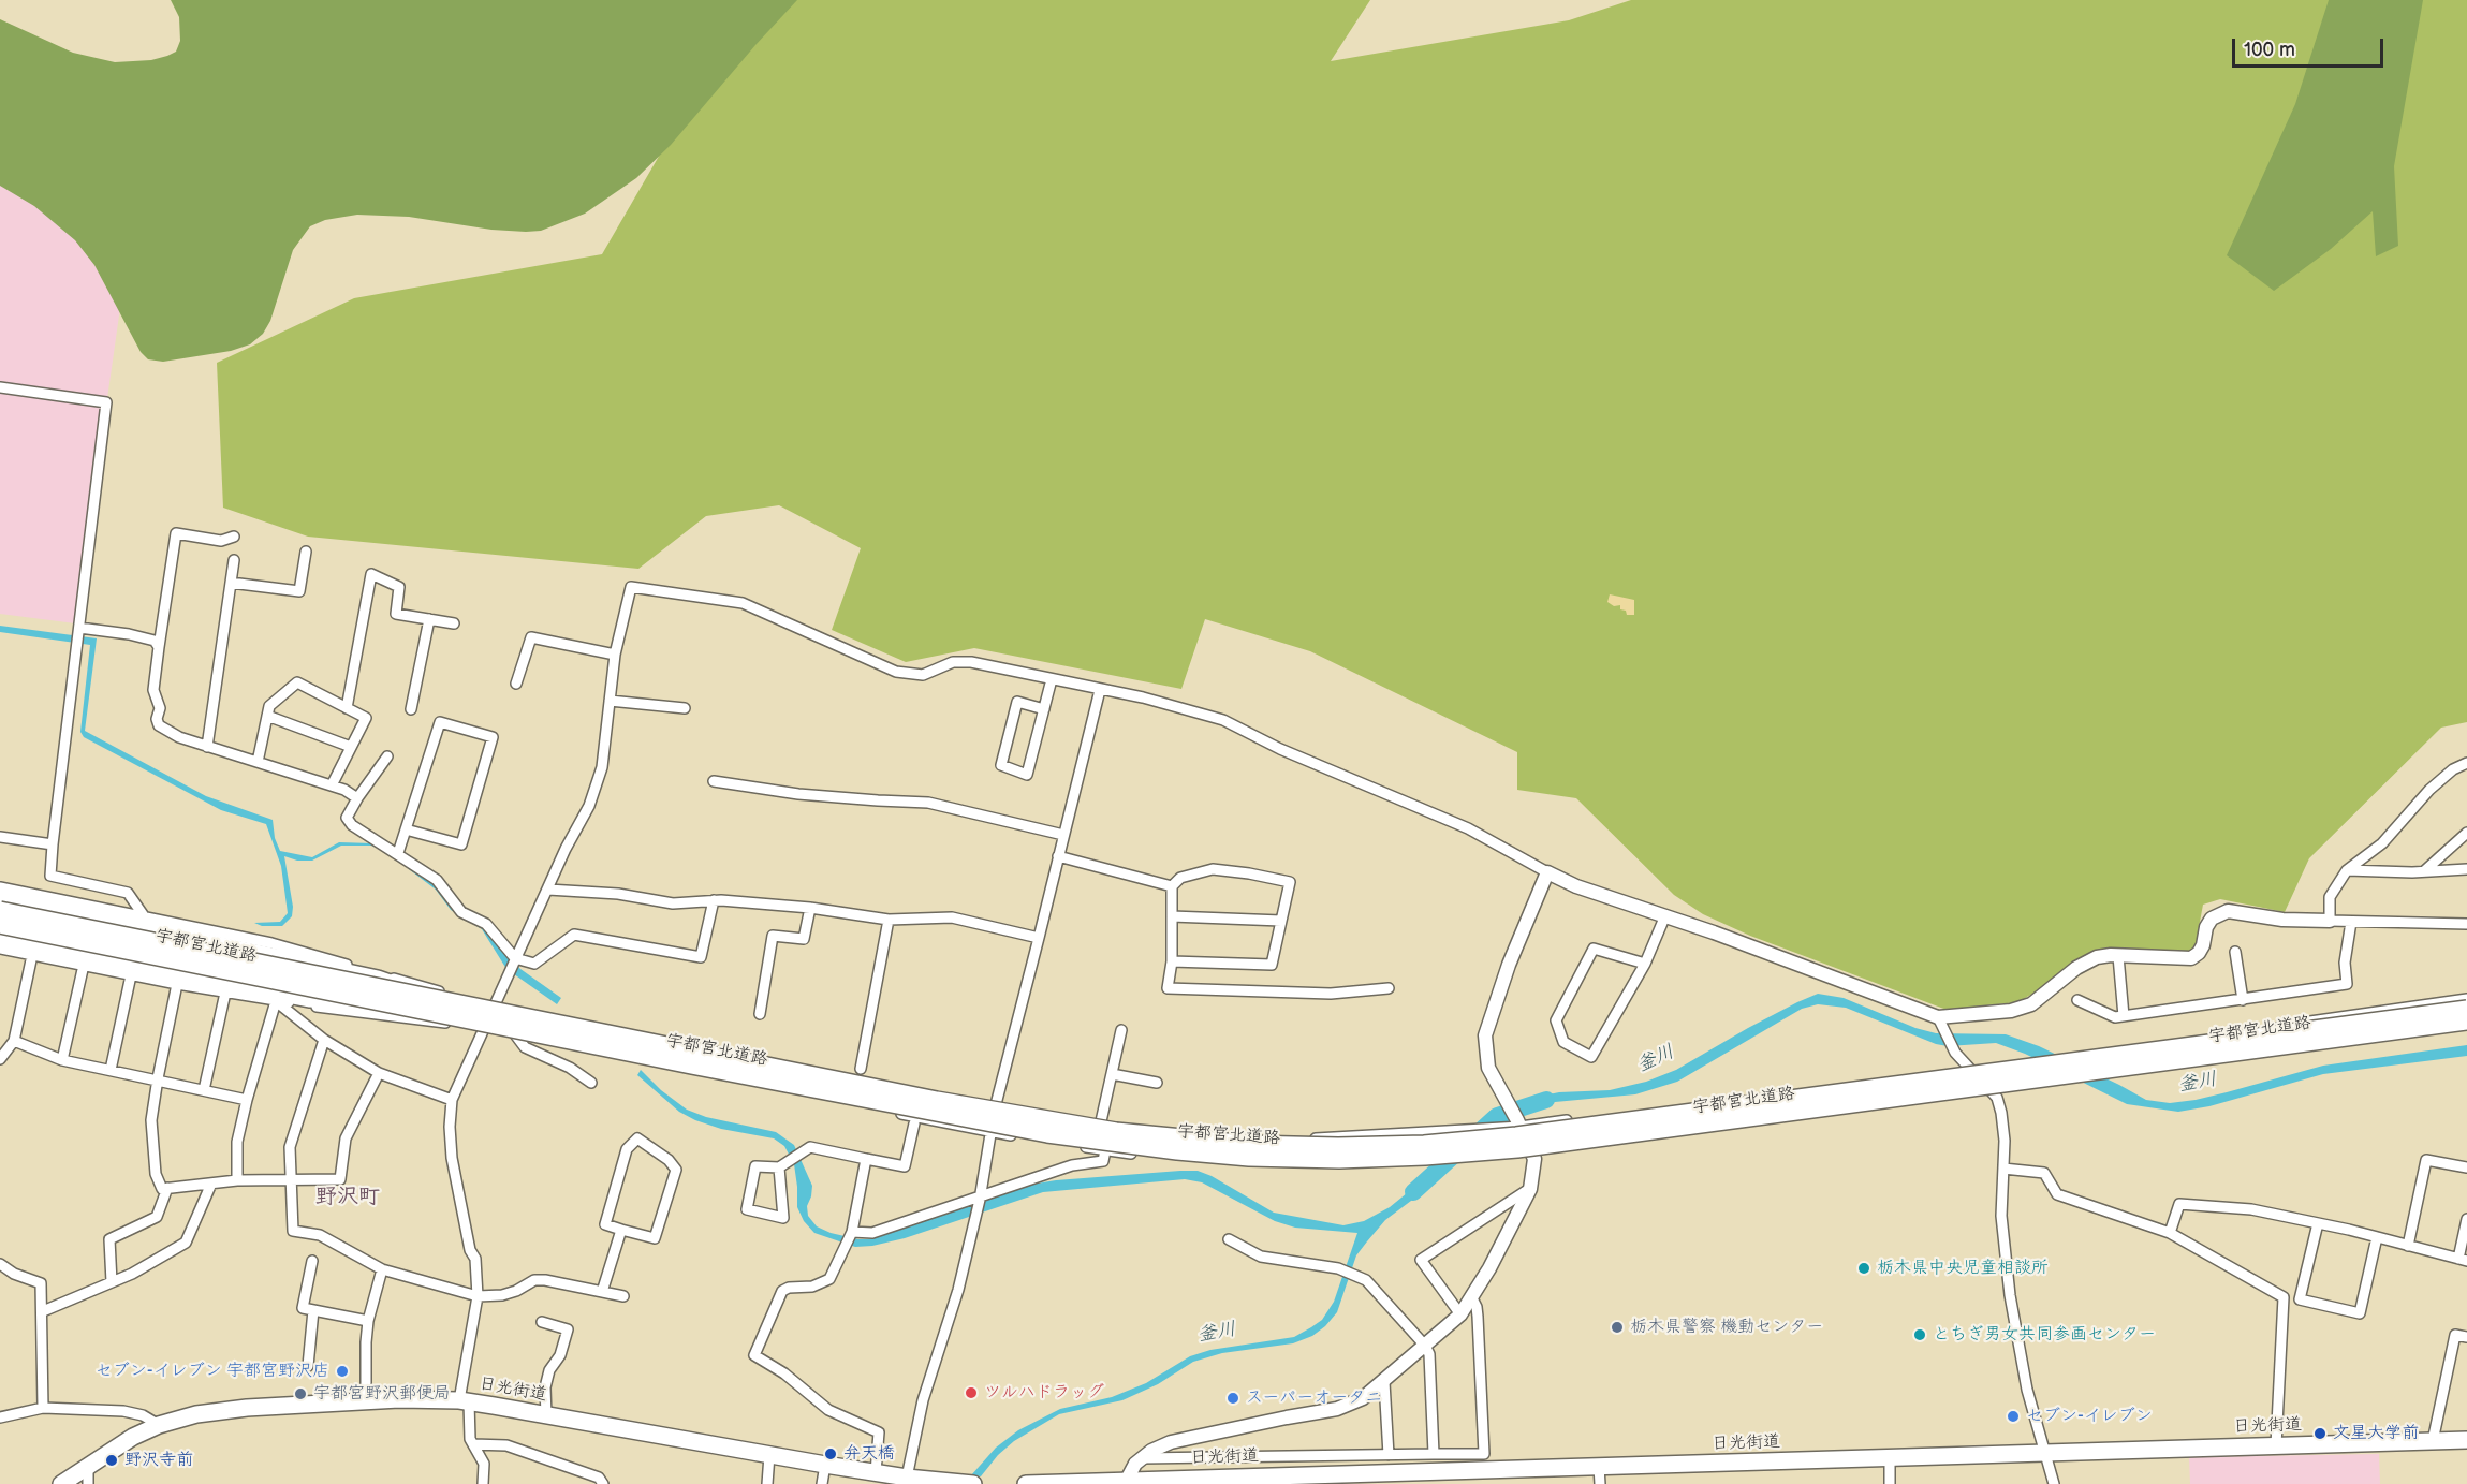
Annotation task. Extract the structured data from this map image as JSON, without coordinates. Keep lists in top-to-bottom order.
{
  "streets": {
    "highway": ["宇都宮北道路", "日光街道"]
  },
  "districts": ["野沢町"],
  "water": ["釜川"],
  "places": [
    "栃木県中央児童相談所",
    "栃木県警察 機動センター",
    "とちぎ男女共同参画センター",
    "セブン-イレブン 宇都宮野沢店",
    "ツルハドラッグ",
    "宇都宮野沢郵便局",
    "スーパーオータニ",
    "セブン-イレブン",
    "文星大学前",
    "弁天橋",
    "野沢寺前"
  ],
  "scale_bar": "100 m"
}
